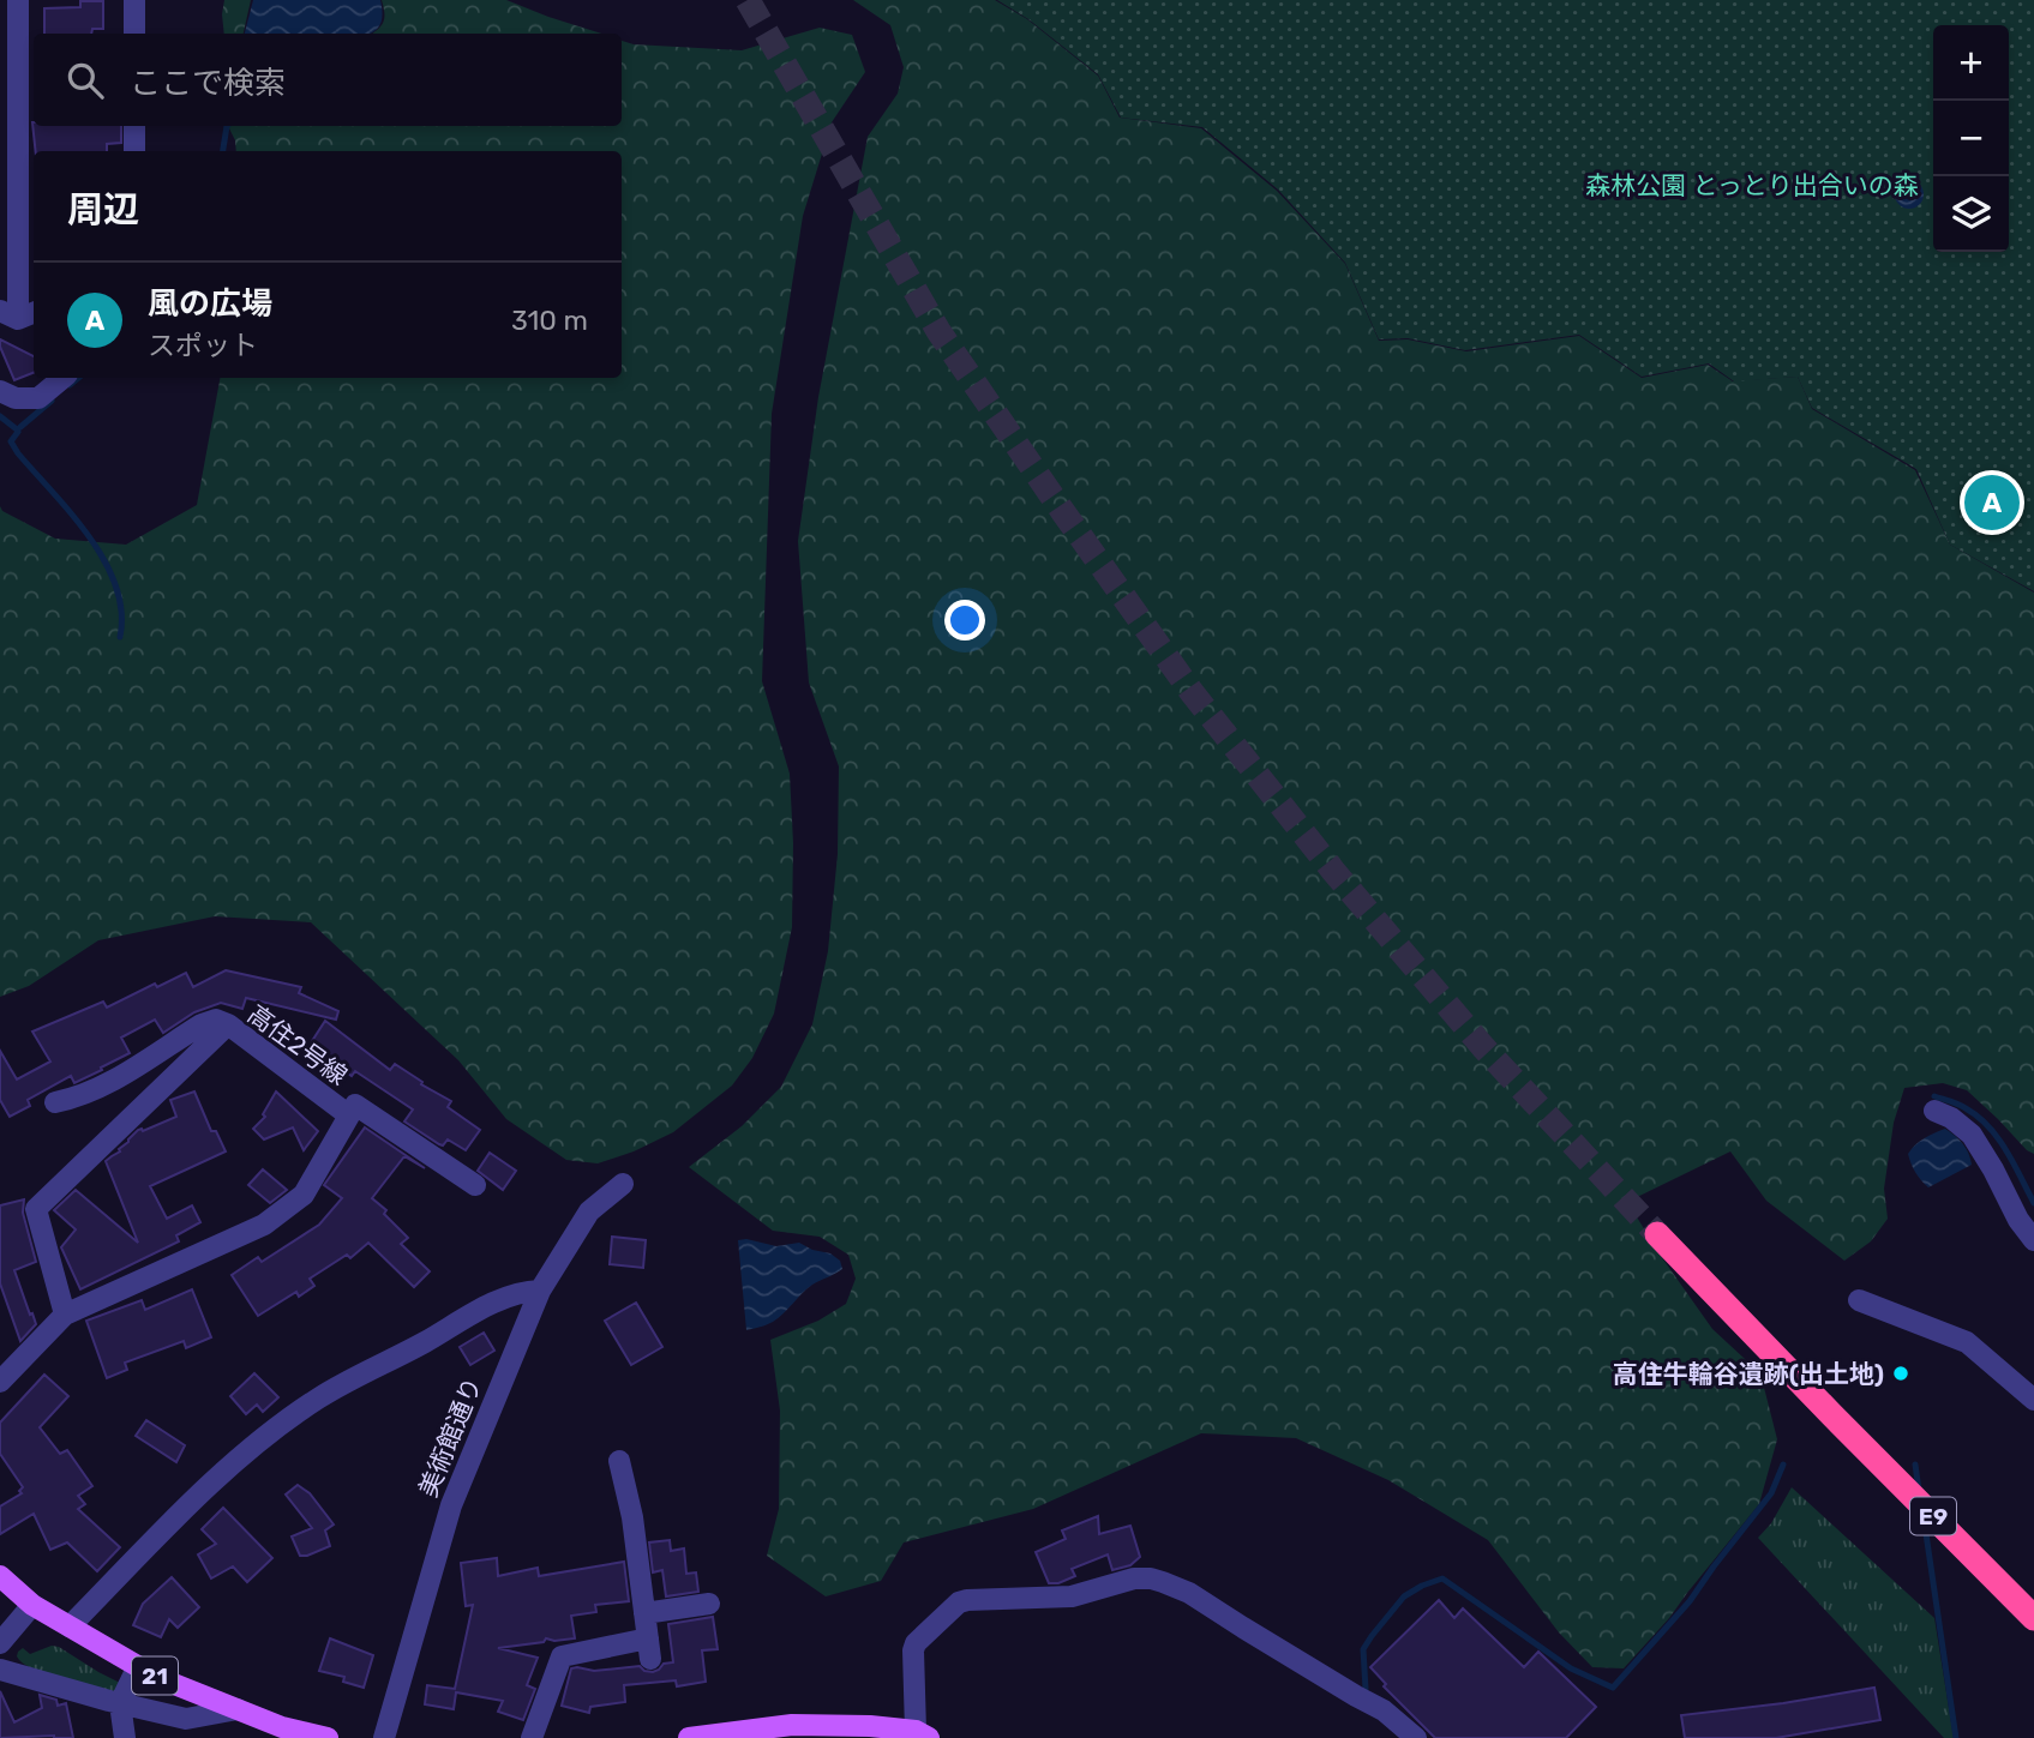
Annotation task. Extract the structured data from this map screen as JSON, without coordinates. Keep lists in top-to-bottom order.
{
  "streets": {
    "highway": ["E9"],
    "main road": ["21"],
    "street": ["高住2号線", "美術館通り"]
  },
  "parks": ["森林公園 とっとり出合いの森"],
  "places": ["高住牛輪谷遺跡(出土地)"],
  "page": {
    "map_buttons": ["+", "−"],
    "search": "ここで検索",
    "heading": "周辺",
    "list": [
      {
        "mark": "A",
        "name": "風の広場",
        "note": "スポット",
        "value": "310 m"
      }
    ],
    "pins": "A"
  }
}
